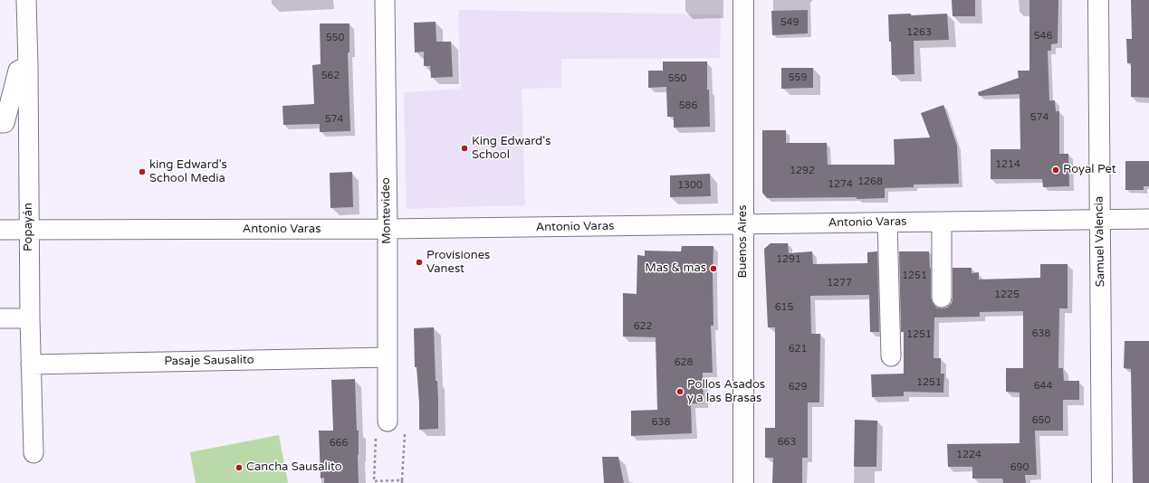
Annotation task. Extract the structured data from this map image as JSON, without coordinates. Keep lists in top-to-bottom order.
{
  "streets": {
    "street": [
      "Montevideo",
      "Antonio Varas",
      "Popayán",
      "Buenos Aires",
      "Samuel Valencia",
      "Pasaje Sausalito"
    ]
  },
  "crossings": [
    ["Montevideo", "Antonio Varas"],
    ["Montevideo", "Pasaje Sausalito"],
    ["Antonio Varas", "Popayán"],
    ["Antonio Varas", "Buenos Aires"],
    ["Antonio Varas", "Samuel Valencia"],
    ["Popayán", "Pasaje Sausalito"]
  ],
  "places": [
    "King Edward's School",
    "Royal Pet",
    "king Edward's School Media",
    "Provisiones Vanest",
    "Mas & mas",
    "Pollos Asados y a las Brasas",
    "Cancha Sausalito"
  ],
  "house_numbers": [
    "549",
    "1263",
    "546",
    "550",
    "562",
    "559",
    "550",
    "586",
    "574",
    "574",
    "1214",
    "1292",
    "1268",
    "1274",
    "1300",
    "1291",
    "1251",
    "1277",
    "1225",
    "615",
    "622",
    "638",
    "1251",
    "621",
    "628",
    "1251",
    "644",
    "629",
    "650",
    "638",
    "663",
    "666",
    "1224",
    "690"
  ]
}
